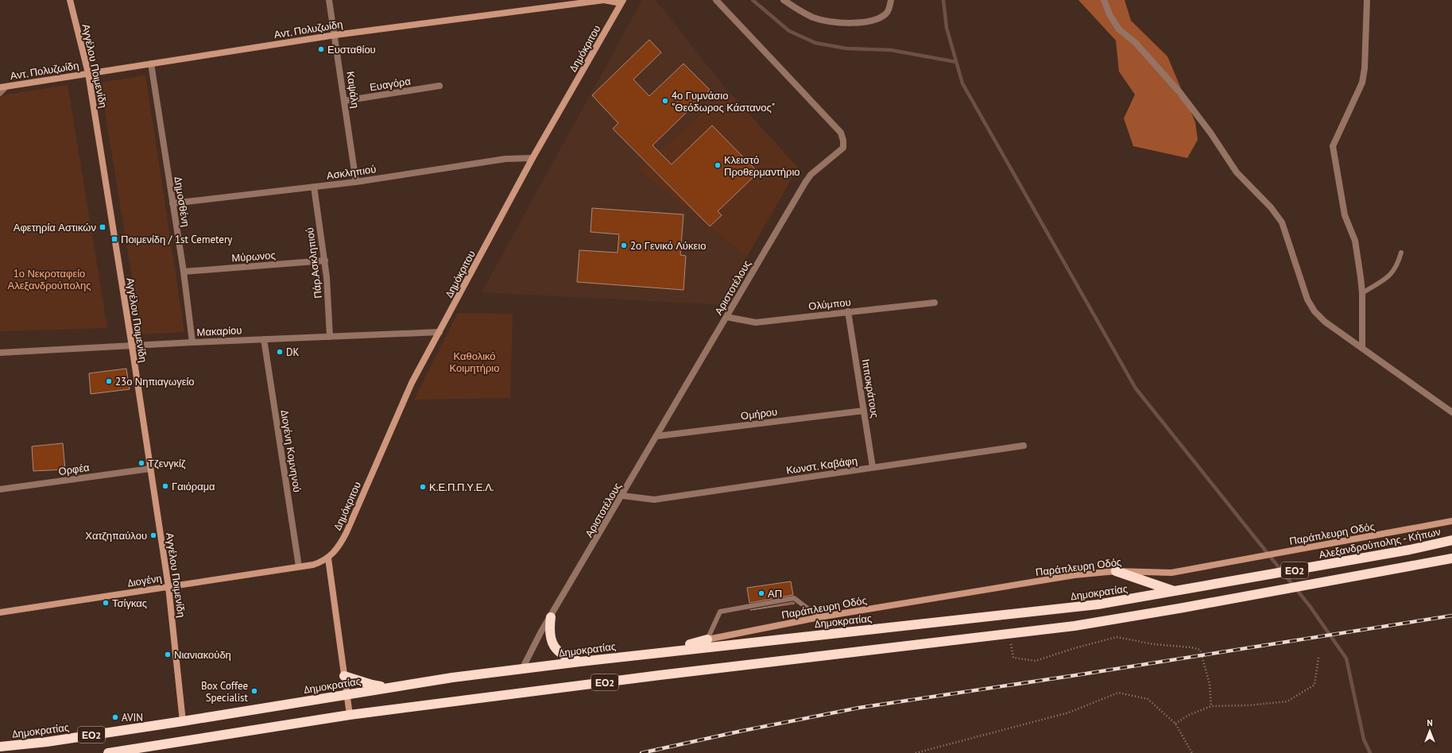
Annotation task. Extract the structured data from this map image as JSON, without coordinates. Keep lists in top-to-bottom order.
{
  "streets": {
    "highway": ["Αλεξανδρούπολης - Κήπων", "ΕΟ2", "Δημοκρατίας"],
    "street": [
      "Αντ. Πολυζωίδη",
      "Δημόκριτου",
      "Αγγέλου Ποιμενίδη",
      "Ευαγόρα",
      "Καψάλη",
      "Ασκληπιού",
      "Δημοσθένη",
      "Μύρωνος",
      "Πάρ.Ασκληπιού",
      "Αριστοτέλους",
      "Ολύμπου",
      "Μακαρίου",
      "Ιπποκράτους",
      "Ομήρου",
      "Διογένη Κομνηνού",
      "Κωνστ. Καβάφη",
      "Ορφέα",
      "Παράπλευρη Οδός",
      "Διογένη"
    ]
  },
  "crossings": [
    ["Αντ. Πολυζωίδη", "Δημόκριτου"],
    ["Αντ. Πολυζωίδη", "Αγγέλου Ποιμενίδη"],
    ["Αντ. Πολυζωίδη", "Καψάλη"],
    ["Αντ. Πολυζωίδη", "Δημοσθένη"],
    ["Δημόκριτου", "Ασκληπιού"],
    ["Δημόκριτου", "Μακαρίου"],
    ["Δημόκριτου", "Διογένη"],
    ["Αγγέλου Ποιμενίδη", "Μακαρίου"],
    ["Αγγέλου Ποιμενίδη", "Ορφέα"],
    ["Αγγέλου Ποιμενίδη", "Διογένη"],
    ["Αγγέλου Ποιμενίδη", "Δημοκρατίας"],
    ["Ευαγόρα", "Καψάλη"],
    ["Καψάλη", "Ασκληπιού"],
    ["Ασκληπιού", "Δημοσθένη"],
    ["Ασκληπιού", "Πάρ.Ασκληπιού"],
    ["Δημοσθένη", "Μύρωνος"],
    ["Δημοσθένη", "Μακαρίου"],
    ["Μύρωνος", "Πάρ.Ασκληπιού"],
    ["Πάρ.Ασκληπιού", "Μακαρίου"],
    ["Αριστοτέλους", "Ολύμπου"],
    ["Αριστοτέλους", "Ομήρου"],
    ["Αριστοτέλους", "Κωνστ. Καβάφη"],
    ["Αριστοτέλους", "Δημοκρατίας"],
    ["Ολύμπου", "Ιπποκράτους"],
    ["Μακαρίου", "Διογένη Κομνηνού"],
    ["Ιπποκράτους", "Ομήρου"],
    ["Ιπποκράτους", "Κωνστ. Καβάφη"],
    ["Διογένη Κομνηνού", "Διογένη"],
    ["Αλεξανδρούπολης - Κήπων", "Δημοκρατίας"]
  ],
  "parks": ["1ο Νεκροταφείο Αλεξανδρούπολης", "Καθολικό Κοιμητήριο"],
  "places": {
    "other": [
      "Ευσταθίου",
      "4ο Γυμνάσιο \"Θεόδωρος Κάστανος\"",
      "Κλειστό Προθερμαντήριο",
      "2ο Γενικό Λύκειο",
      "DK",
      "23ο Νηπιαγωγείο",
      "Τζενγκίζ",
      "Γαιόραμα",
      "Κ.Ε.Π.Π.Υ.Ε.Λ.",
      "Χατζηπαύλου",
      "ΑΠ",
      "Τσίγκας",
      "Νιανιακούδη",
      "Box Coffee Specialist",
      "AVIN"
    ],
    "transit": ["Αφετηρία Αστικών", "Ποιμενίδη / 1st Cemetery"]
  },
  "north": "top"
}
